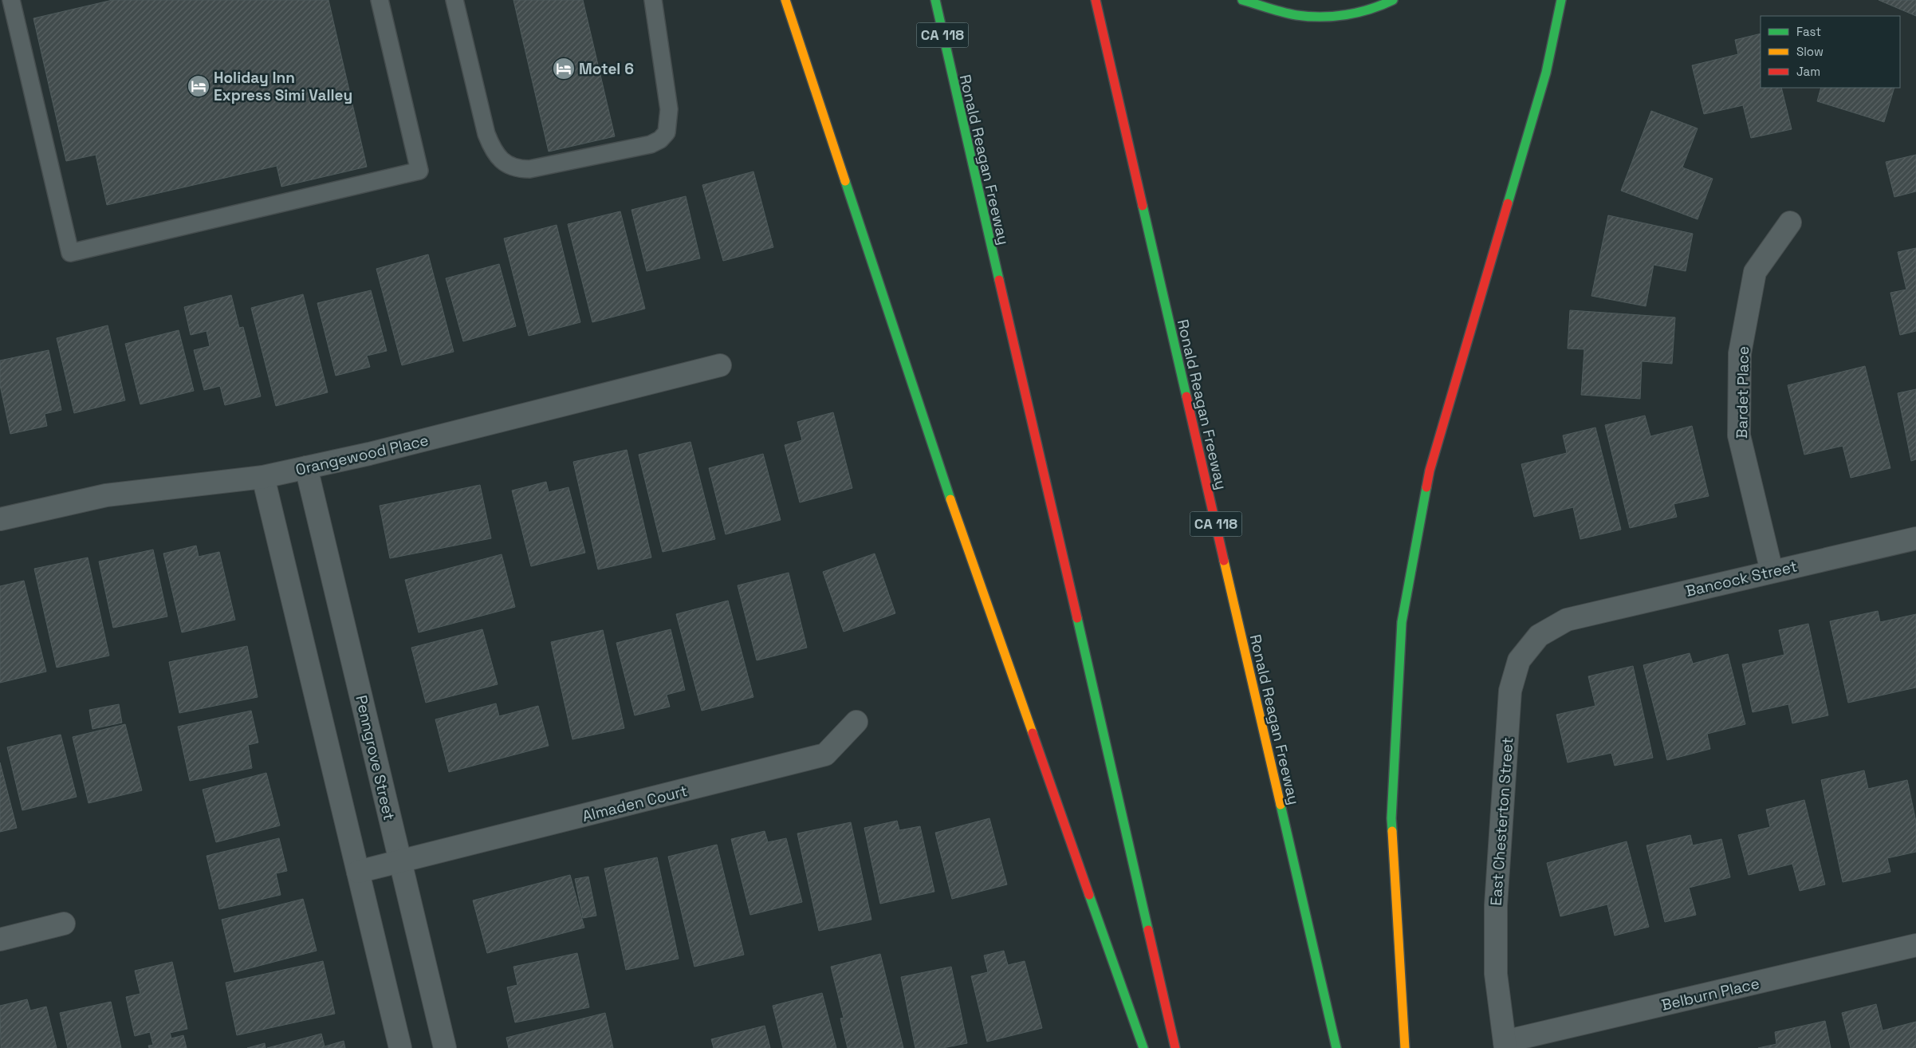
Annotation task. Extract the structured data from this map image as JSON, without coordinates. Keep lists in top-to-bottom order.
{
  "streets": {
    "highway": ["CA 118", "Ronald Reagan Freeway"],
    "street": [
      "Bardet Place",
      "Orangewood Place",
      "Bancock Street",
      "Penngrove Street",
      "Almaden Court",
      "East Chesterton Street",
      "Belburn Place"
    ]
  },
  "crossings": [
    ["Bardet Place", "Bancock Street"],
    ["Orangewood Place", "Penngrove Street"],
    ["Bancock Street", "East Chesterton Street"],
    ["Penngrove Street", "Almaden Court"],
    ["East Chesterton Street", "Belburn Place"]
  ],
  "places": {
    "hotel": ["Motel 6", "Holiday Inn Express Simi Valley"]
  },
  "legend": ["Fast", "Slow", "Jam"]
}
